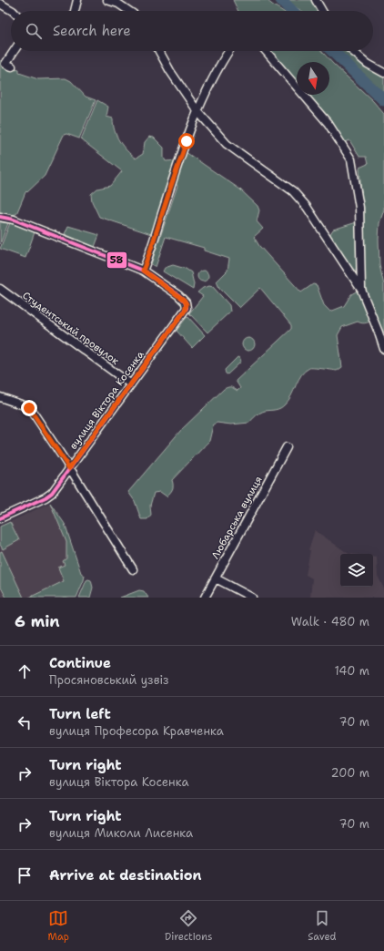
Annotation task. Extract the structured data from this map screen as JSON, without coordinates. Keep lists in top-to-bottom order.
{
  "streets": {
    "street": ["Студентський провулок", "вулиця Віктора Косенка", "Любарська вулиця"]
  },
  "crossings": [
    ["Студентський провулок", "вулиця Віктора Косенка"]
  ],
  "lines": ["transit line 58"],
  "north": "bottom",
  "page": {
    "search": "Search here",
    "heading": ["6 min", "Walk · 480 m"],
    "list": [
      ["Continue", "Просяновський узвіз", "140 m"],
      ["Turn left", "вулиця Професора Кравченка", "70 m"],
      ["Turn right", "вулиця Віктора Косенка", "200 m"],
      ["Turn right", "вулиця Миколи Лисенка", "70 m"],
      "Arrive at destination"
    ],
    "nav": ["Map", "Directions", "Saved"]
  }
}
